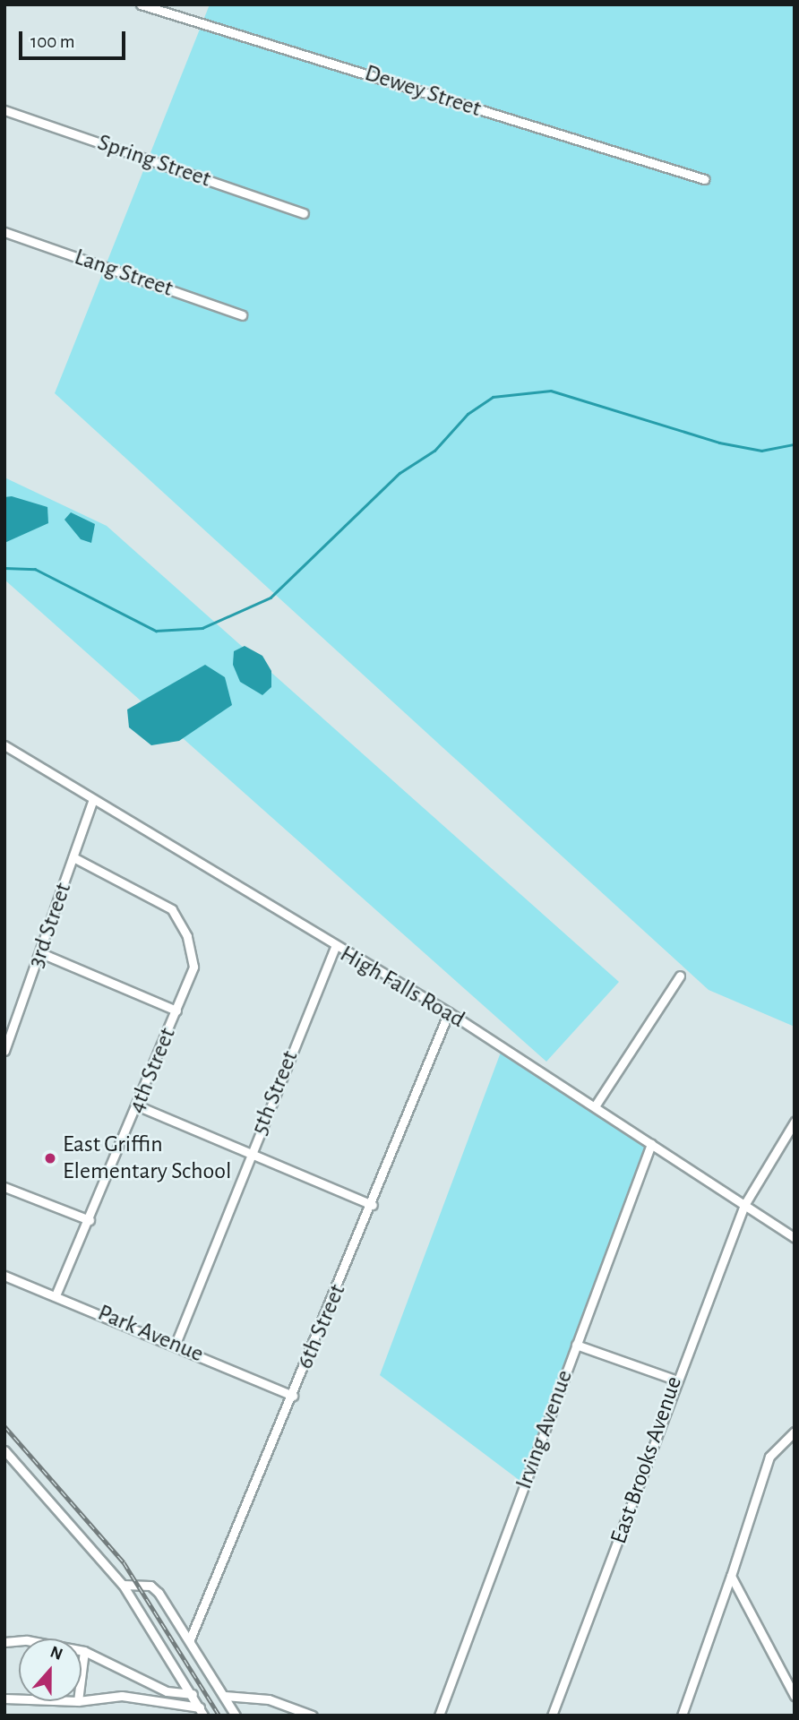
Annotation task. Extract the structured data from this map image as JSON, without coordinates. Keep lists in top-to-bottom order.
{
  "streets": {
    "street": [
      "Dewey Street",
      "Spring Street",
      "Lang Street",
      "3rd Street",
      "High Falls Road",
      "4th Street",
      "5th Street",
      "6th Street",
      "Park Avenue",
      "Irving Avenue",
      "East Brooks Avenue"
    ]
  },
  "crossings": [
    ["3rd Street", "High Falls Road"],
    ["3rd Street", "4th Street"],
    ["High Falls Road", "5th Street"],
    ["High Falls Road", "6th Street"],
    ["High Falls Road", "Irving Avenue"],
    ["High Falls Road", "East Brooks Avenue"],
    ["4th Street", "Park Avenue"],
    ["5th Street", "Park Avenue"],
    ["6th Street", "Park Avenue"]
  ],
  "places": ["East Griffin Elementary School"],
  "scale_bar": "100 m",
  "north": "top"
}
